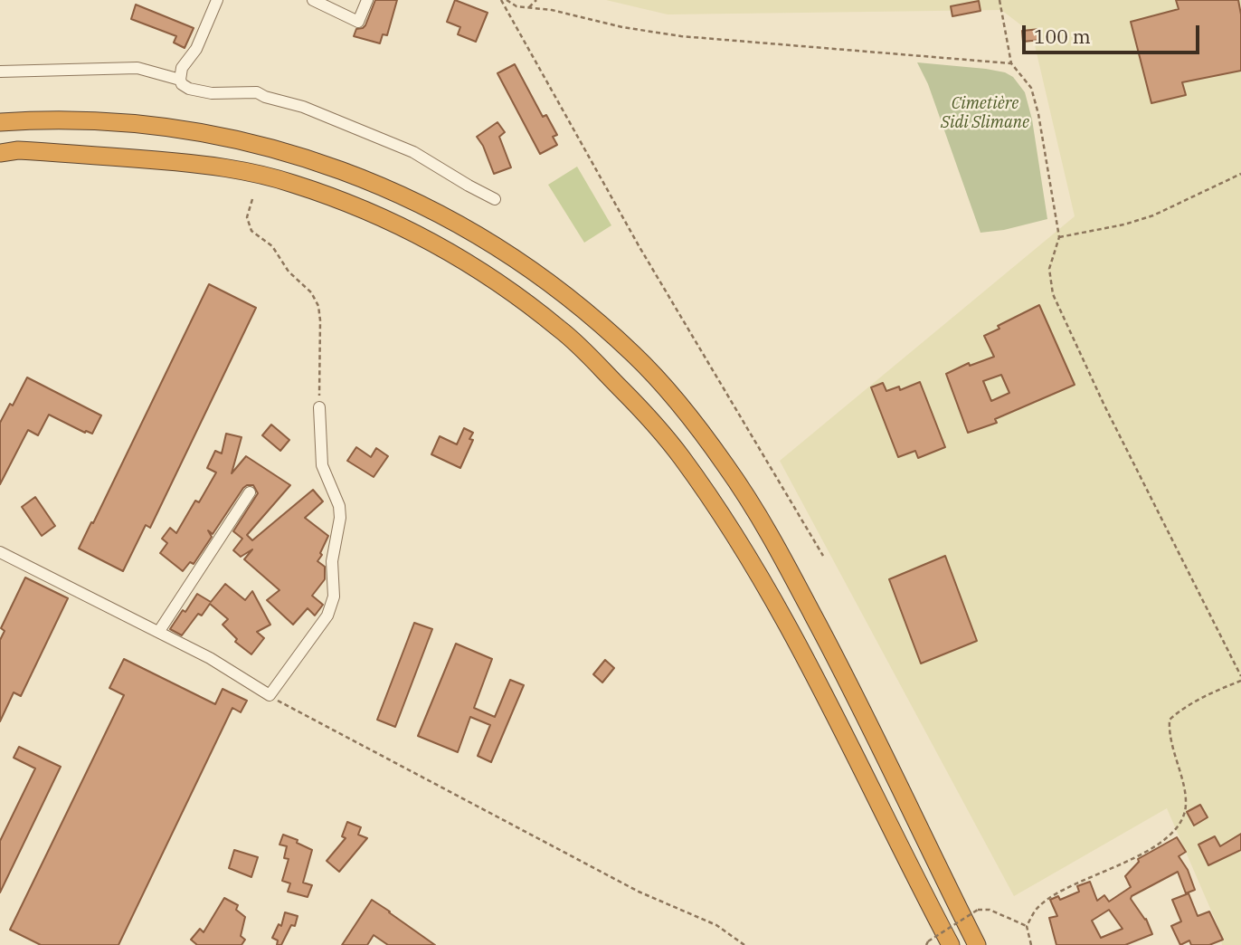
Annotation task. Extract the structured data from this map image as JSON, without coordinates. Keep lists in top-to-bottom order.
{
  "parks": ["Cimetière Sidi Slimane"],
  "scale_bar": "100 m"
}
